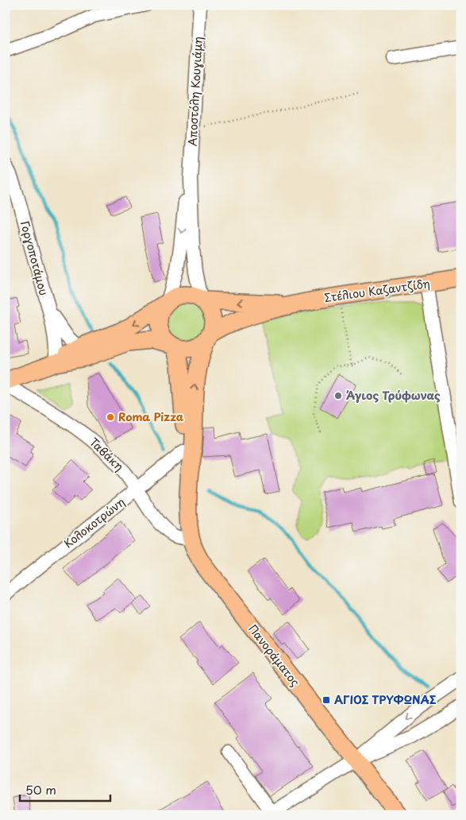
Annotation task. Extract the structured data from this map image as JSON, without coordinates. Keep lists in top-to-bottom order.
{
  "streets": {
    "main road": ["Στέλιου Καζαντζίδη", "Πανοράματος"],
    "street": [
      "Αποστόλη Κουγιάμη",
      "Γοργοποτάμου",
      "Ταβάκη",
      "Κολοκοτρώνη"
    ]
  },
  "crossings": [
    ["Αποστόλη Κουγιάμη", "Στέλιου Καζαντζίδη"],
    ["Αποστόλη Κουγιάμη", "Πανοράματος"],
    ["Στέλιου Καζαντζίδη", "Πανοράματος"],
    ["Ταβάκη", "Κολοκοτρώνη"],
    ["Ταβάκη", "Πανοράματος"],
    ["Κολοκοτρώνη", "Πανοράματος"]
  ],
  "places": {
    "other": ["Άγιος Τρύφωνας", "Roma Pizza"],
    "transit": ["ΑΓΙΟΣ ΤΡΥΦΩΝΑΣ"]
  },
  "scale_bar": "50 m"
}
